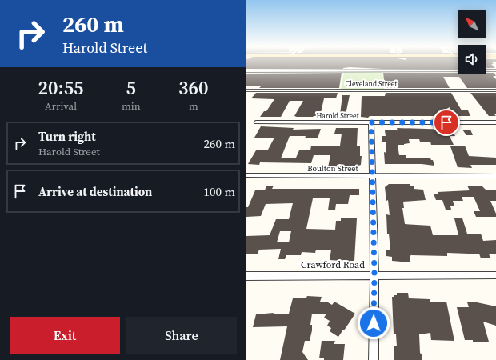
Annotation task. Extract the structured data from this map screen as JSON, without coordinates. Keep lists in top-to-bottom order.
{
  "streets": {
    "street": [
      "Cleveland Street",
      "Harold Street",
      "Boulton Street",
      "Crawford Road"
    ]
  },
  "north": "top left",
  "page": {
    "turn": ["260 m", "Harold Street"],
    "eta": [
      "20:55",
      "Arrival",
      "5",
      "min",
      "360",
      "m"
    ],
    "list": [
      {
        "name": "Turn right",
        "note": "Harold Street",
        "value": "260 m"
      },
      {
        "name": "Arrive at destination",
        "value": "100 m"
      }
    ],
    "buttons": ["Exit", "Share"]
  }
}
